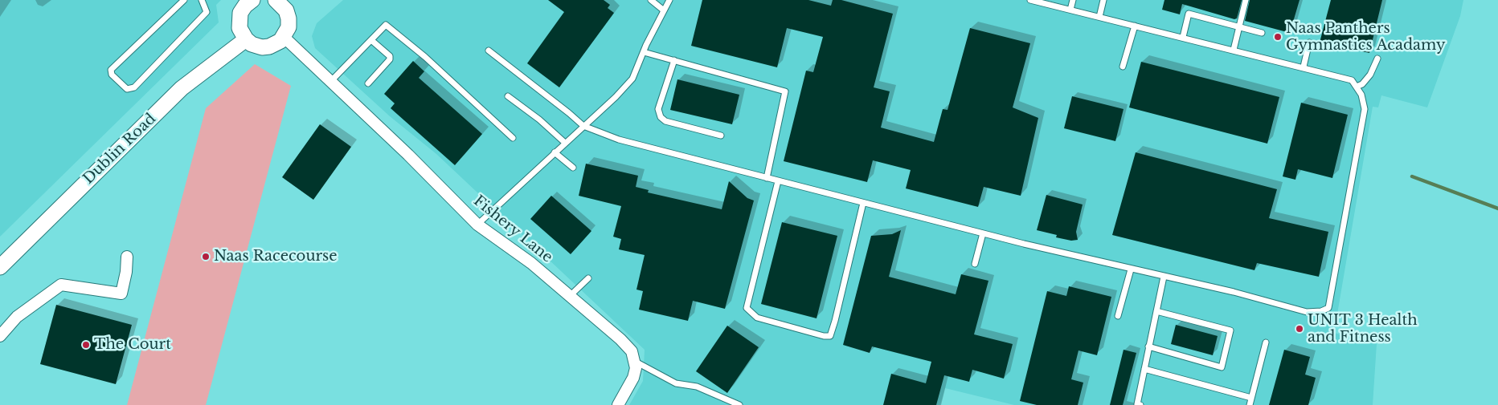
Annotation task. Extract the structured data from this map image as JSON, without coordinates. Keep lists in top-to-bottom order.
{
  "streets": {
    "main road": ["Dublin Road"],
    "street": ["Fishery Lane"]
  },
  "places": [
    "Naas Panthers Gymnastics Acadamy",
    "Naas Racecourse",
    "UNIT 3 Health and Fitness",
    "The Court"
  ]
}
